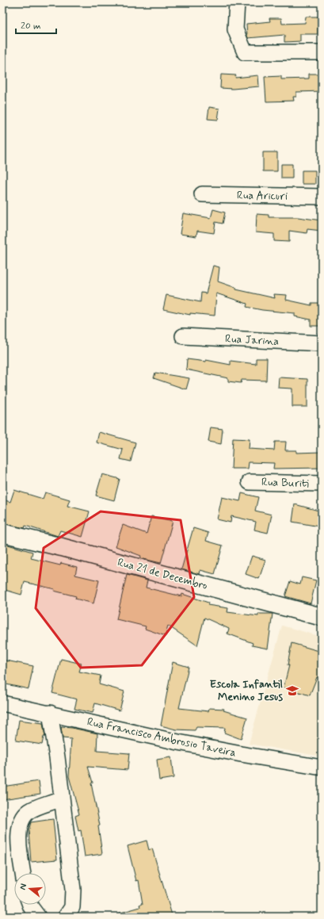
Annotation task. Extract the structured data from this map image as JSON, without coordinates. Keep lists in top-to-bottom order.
{
  "streets": {
    "street": [
      "Rua Aricuri",
      "Rua Jarina",
      "Rua Buriti",
      "Rua 21 de Decembro",
      "Rua Francisco Ambrosio Taveira"
    ]
  },
  "places": {
    "school or university": ["Escola Infantil Menino Jesus"]
  },
  "scale_bar": "20 m",
  "north": "left"
}
